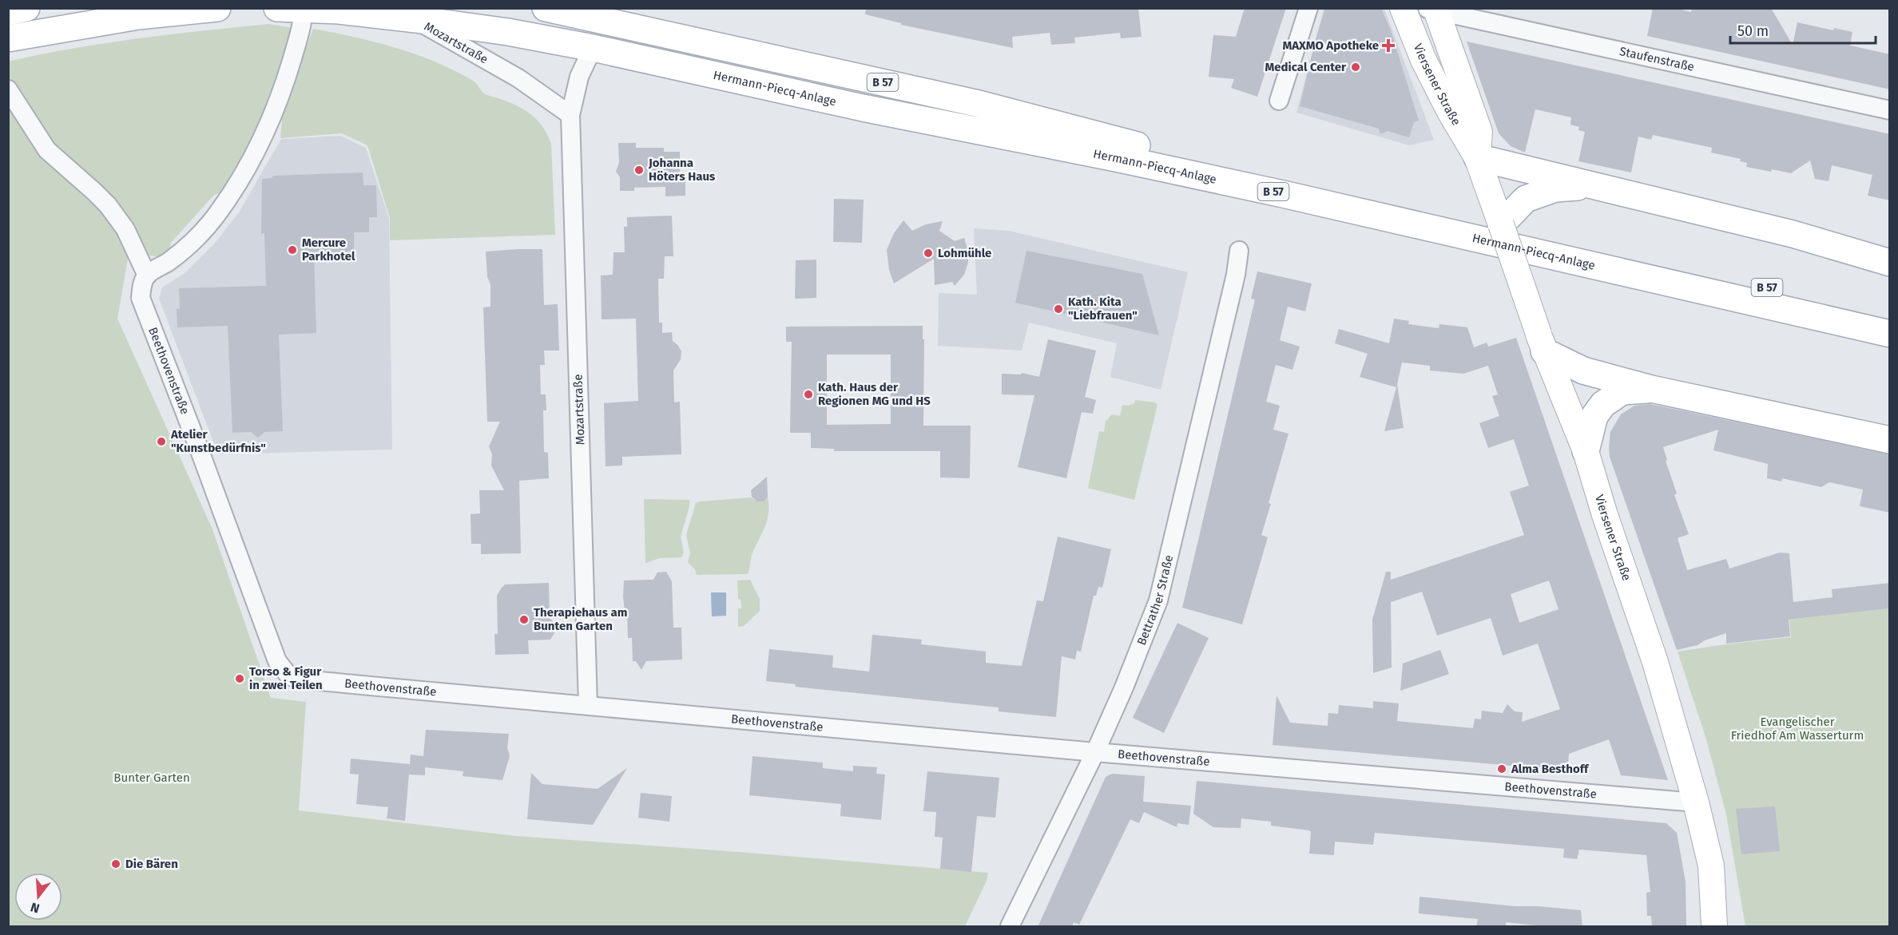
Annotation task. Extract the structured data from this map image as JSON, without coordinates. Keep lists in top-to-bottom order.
{
  "streets": {
    "main road": ["B 57", "Viersener Straße", "Hermann-Piecq-Anlage"],
    "street": [
      "Mozartstraße",
      "Staufenstraße",
      "Beethovenstraße",
      "Bettrather Straße"
    ]
  },
  "crossings": [
    ["Mozartstraße", "B 57"],
    ["Mozartstraße", "Hermann-Piecq-Anlage"],
    ["Mozartstraße", "Beethovenstraße"],
    ["Staufenstraße", "Viersener Straße"],
    ["B 57", "Hermann-Piecq-Anlage"],
    ["Viersener Straße", "Beethovenstraße"],
    ["Beethovenstraße", "Bettrather Straße"]
  ],
  "parks": ["Evangelischer Friedhof Am Wasserturm", "Bunter Garten"],
  "places": {
    "health": ["MAXMO Apotheke"],
    "other": [
      "Medical Center",
      "Johanna Höters Haus",
      "Mercure Parkhotel",
      "Lohmühle",
      "Kath. Kita \"Liebfrauen\"",
      "Kath. Haus der Regionen MG und HS",
      "Atelier \"Kunstbedürfnis\"",
      "Therapiehaus am Bunten Garten",
      "Torso & Figur in zwei Teilen",
      "Alma Besthoff",
      "Die Bären"
    ]
  },
  "scale_bar": "50 m",
  "north": "bottom"
}
